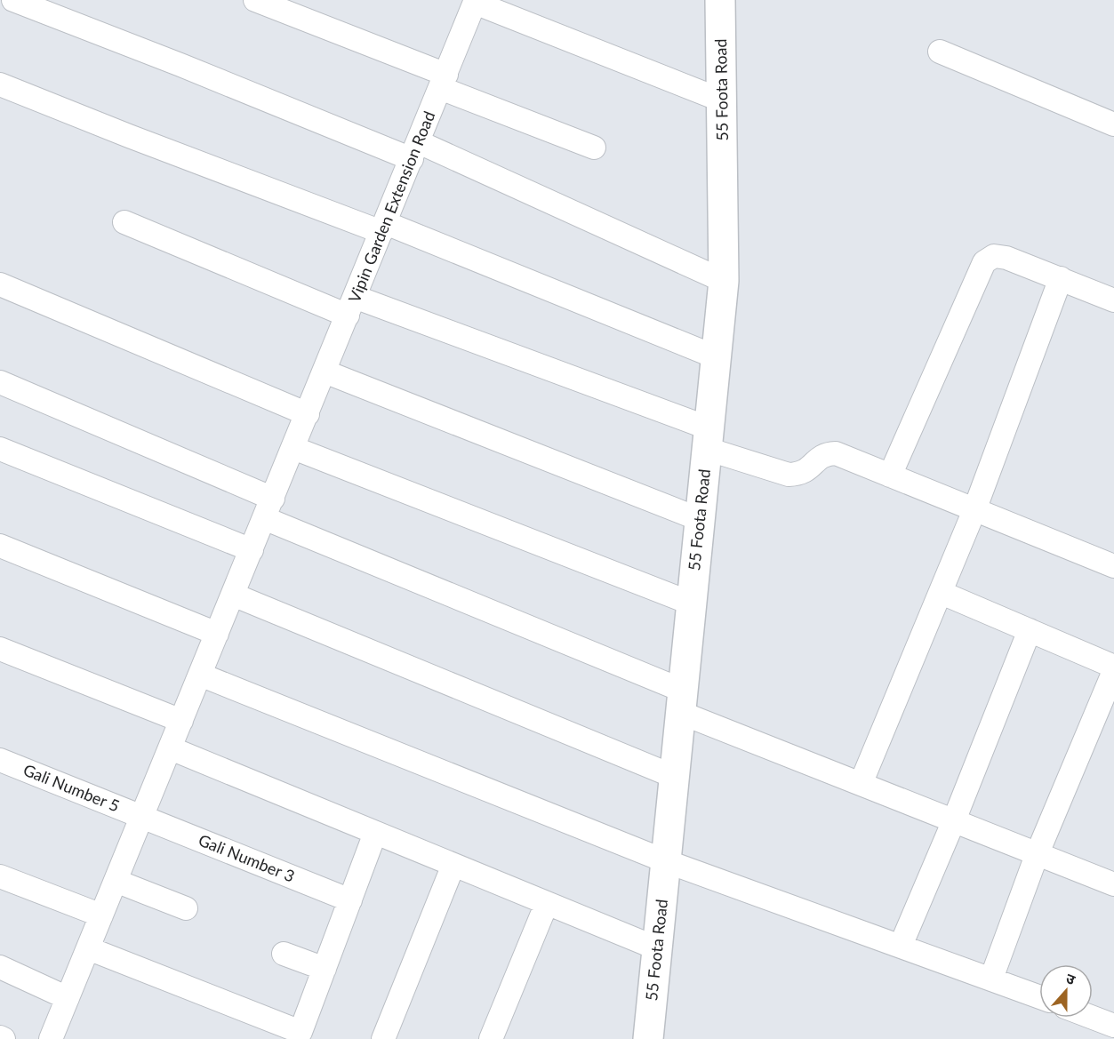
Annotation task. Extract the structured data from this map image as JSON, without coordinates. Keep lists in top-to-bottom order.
{
  "streets": {
    "street": [
      "55 Foota Road",
      "Vipin Garden Extension Road",
      "Gali Number 5",
      "Gali Number 3"
    ]
  },
  "crossings": [
    ["Vipin Garden Extension Road", "Gali Number 5"],
    ["Vipin Garden Extension Road", "Gali Number 3"],
    ["Gali Number 5", "Gali Number 3"]
  ],
  "north": "top"
}
